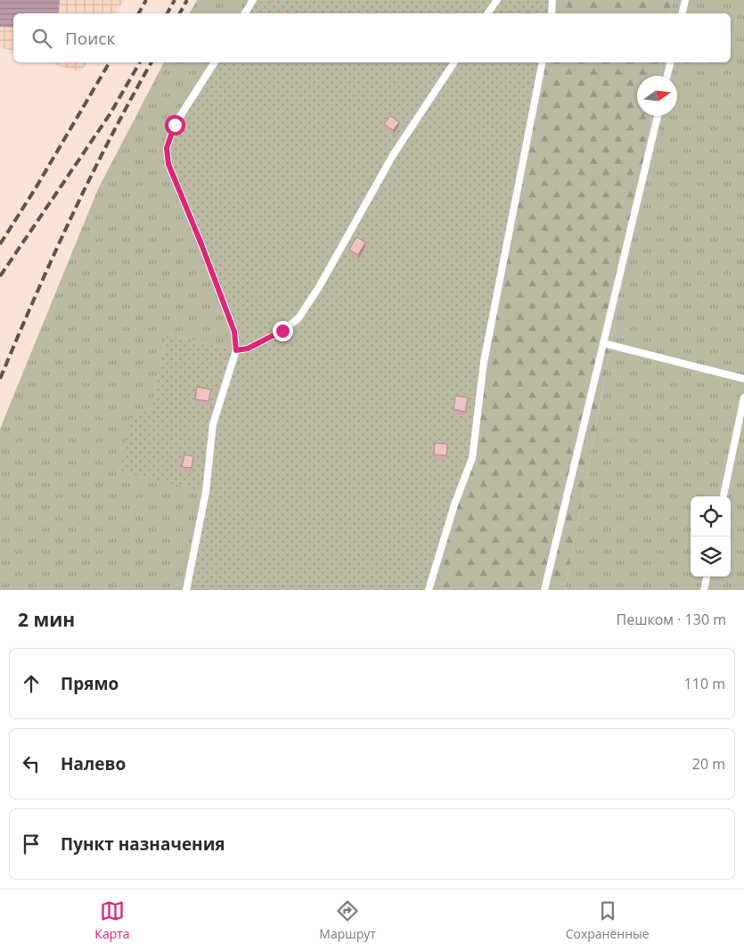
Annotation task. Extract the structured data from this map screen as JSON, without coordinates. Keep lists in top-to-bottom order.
{
  "north": "right",
  "page": {
    "search": "Поиск",
    "heading": ["2 мин", "Пешком · 130 m"],
    "list": [
      ["Прямо", "110 m"],
      ["Налево", "20 m"],
      "Пункт назначения"
    ],
    "nav": ["Карта", "Маршрут", "Сохранённые"]
  }
}
